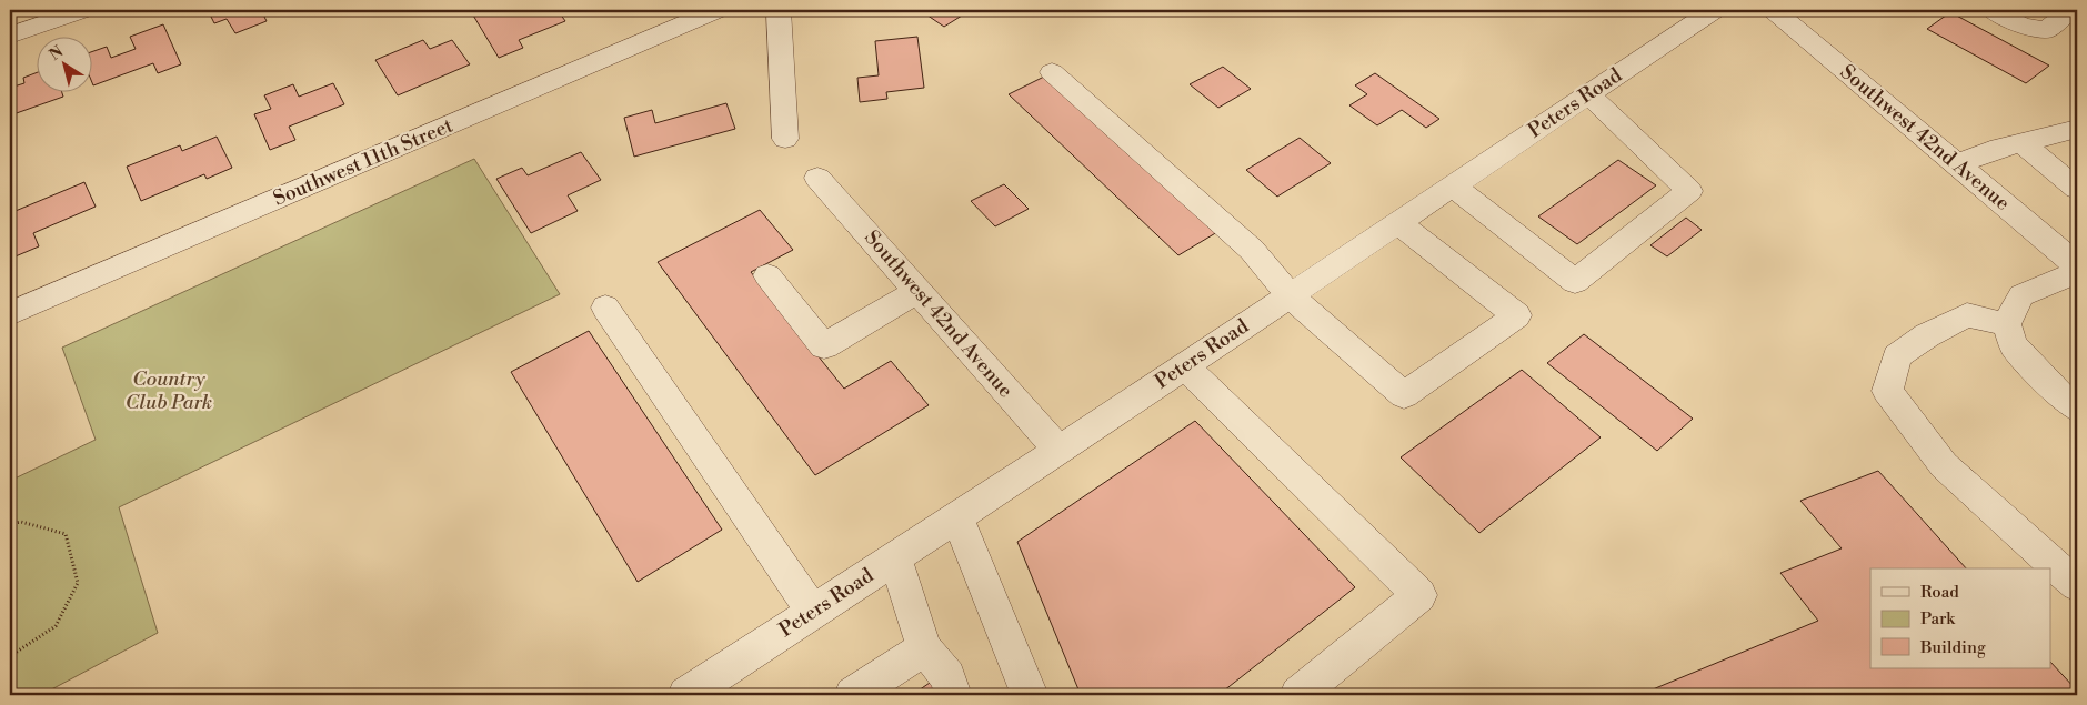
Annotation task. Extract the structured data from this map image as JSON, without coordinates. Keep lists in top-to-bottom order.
{
  "streets": {
    "street": ["Peters Road", "Southwest 42nd Avenue", "Southwest 11th Street"]
  },
  "crossings": [
    ["Peters Road", "Southwest 42nd Avenue"]
  ],
  "parks": ["Country Club Park"],
  "legend": ["Road", "Park", "Building"],
  "north": "top left"
}
